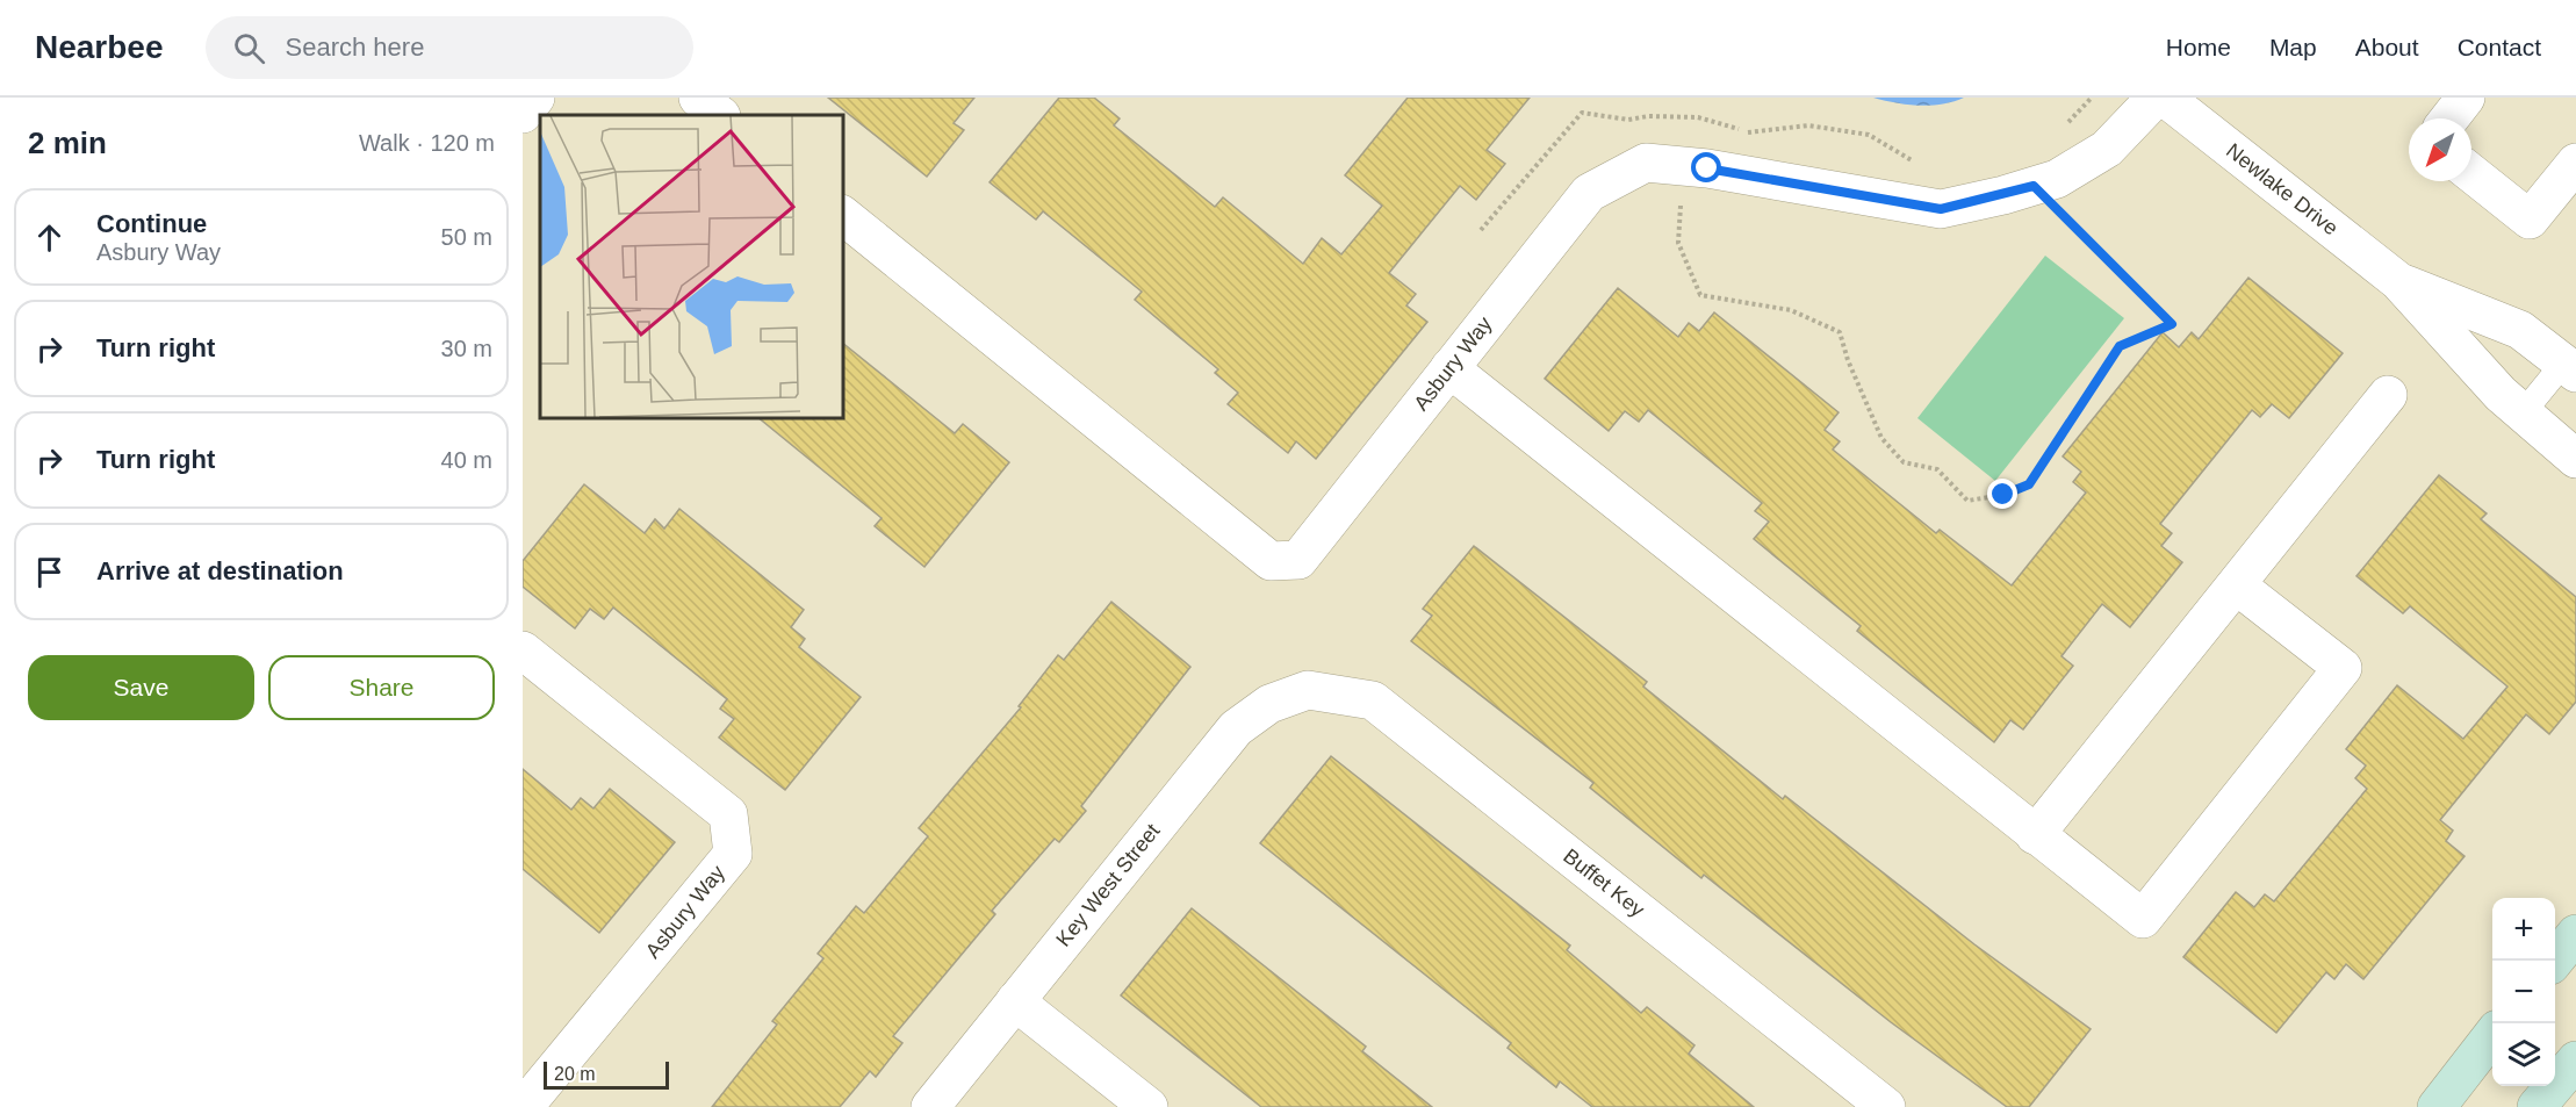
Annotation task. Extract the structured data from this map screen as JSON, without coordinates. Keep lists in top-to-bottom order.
{
  "streets": {
    "street": [
      "Newlake Drive",
      "Asbury Way",
      "Buffet Key",
      "Key West Street"
    ]
  },
  "crossings": [
    ["Buffet Key", "Key West Street"]
  ],
  "scale_bar": "20 m",
  "north": "bottom left",
  "page": {
    "header": "Nearbee",
    "search": "Search here",
    "nav": [
      "Home",
      "Map",
      "About",
      "Contact"
    ],
    "heading": ["2 min", "Walk · 120 m"],
    "list": [
      ["Continue", "Asbury Way", "50 m"],
      ["Turn right", "30 m"],
      ["Turn right", "40 m"],
      "Arrive at destination"
    ],
    "buttons": ["Save", "Share"],
    "map_buttons": ["+", "−"],
    "scale": "20 m"
  }
}
